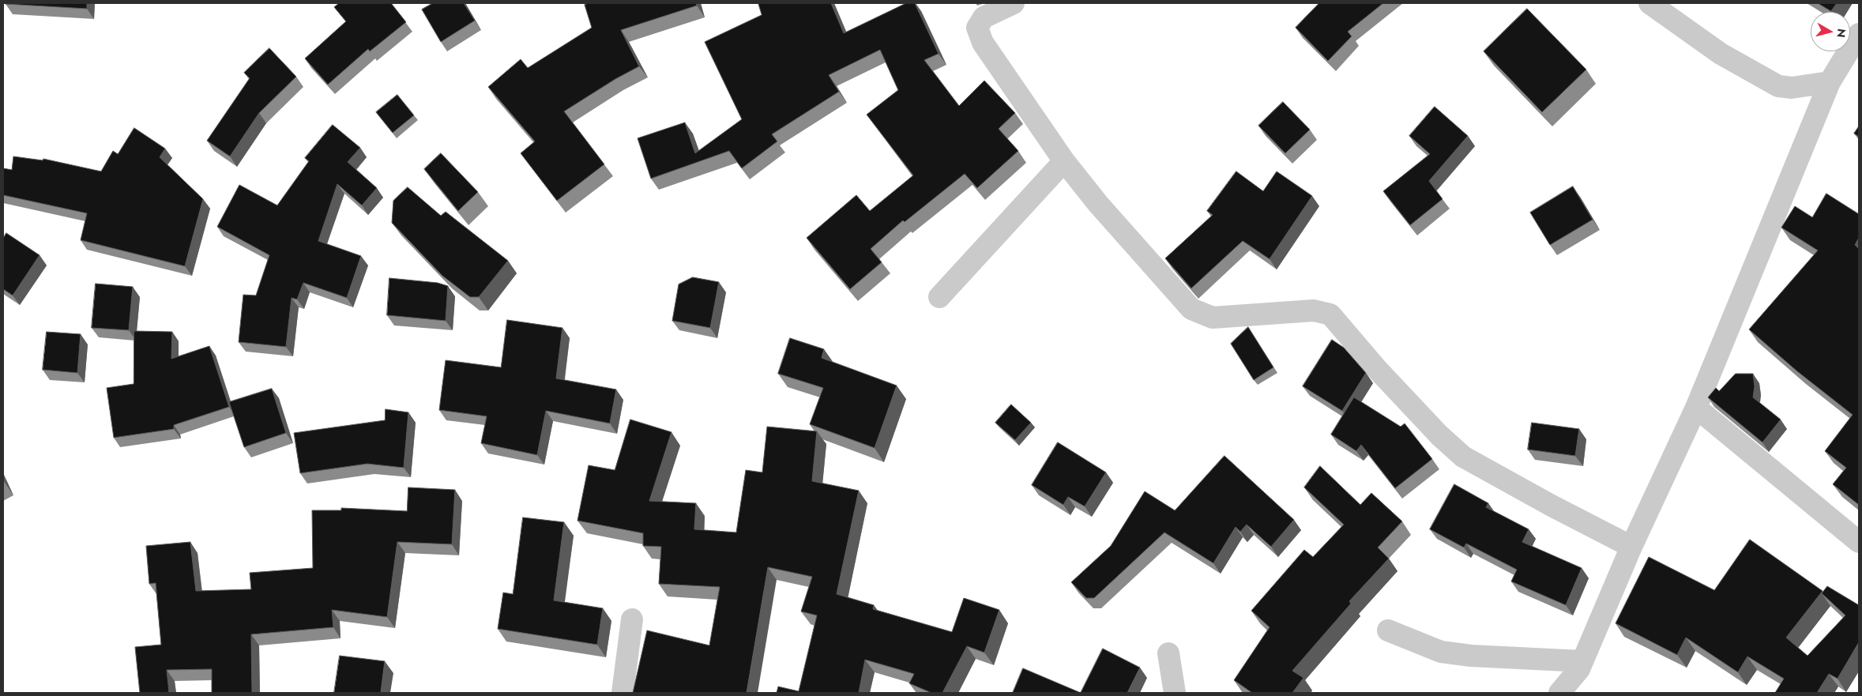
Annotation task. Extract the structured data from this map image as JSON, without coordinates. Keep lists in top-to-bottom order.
{
  "north": "right"
}
